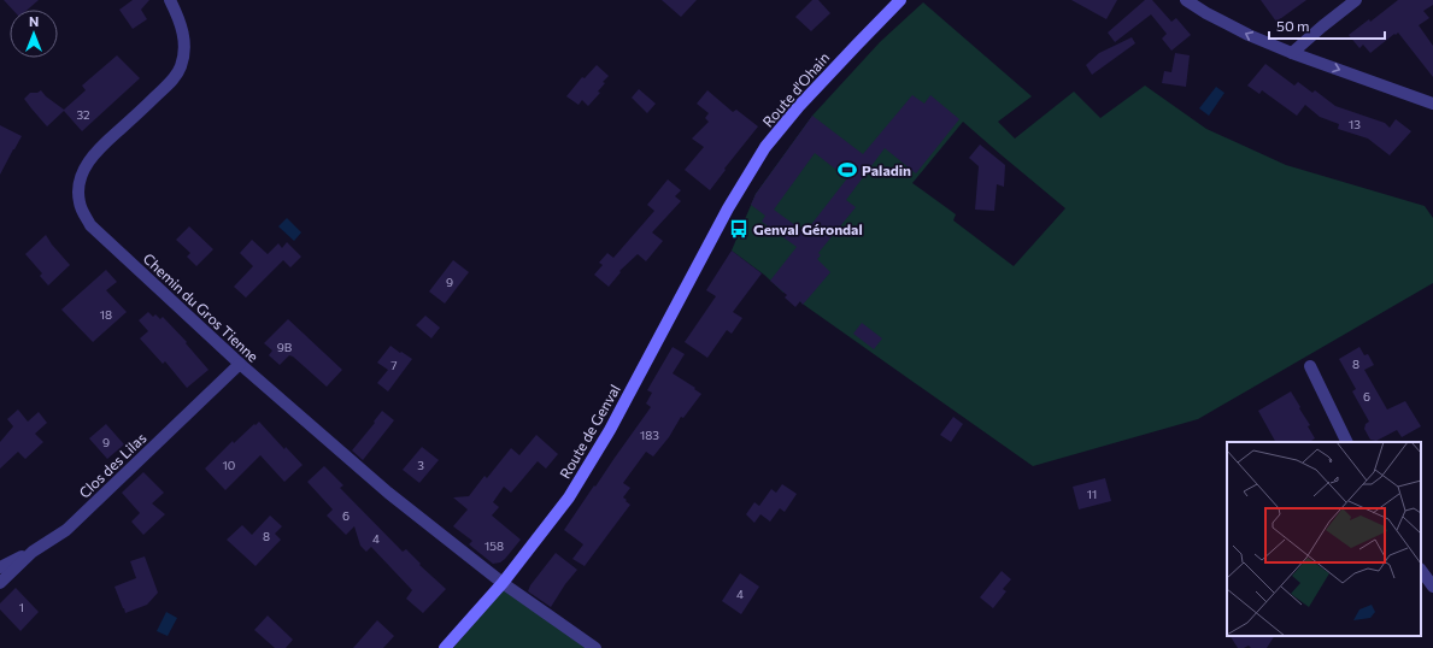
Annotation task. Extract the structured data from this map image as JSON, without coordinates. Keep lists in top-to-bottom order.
{
  "streets": {
    "main road": ["Route d'Ohain", "Route de Genval"],
    "street": ["Chemin du Gros Tienne", "Clos des Lilas"]
  },
  "crossings": [
    ["Route d'Ohain", "Route de Genval"],
    ["Chemin du Gros Tienne", "Route de Genval"],
    ["Chemin du Gros Tienne", "Clos des Lilas"]
  ],
  "places": {
    "sports": ["Paladin"],
    "bus stop": ["Genval Gérondal"]
  },
  "house_numbers": [
    "32",
    "13",
    "9",
    "18",
    "9B",
    "8",
    "7",
    "6",
    "183",
    "9",
    "10",
    "3",
    "11",
    "6",
    "8",
    "4",
    "158",
    "4",
    "1"
  ],
  "scale_bar": "50 m",
  "north": "top"
}
